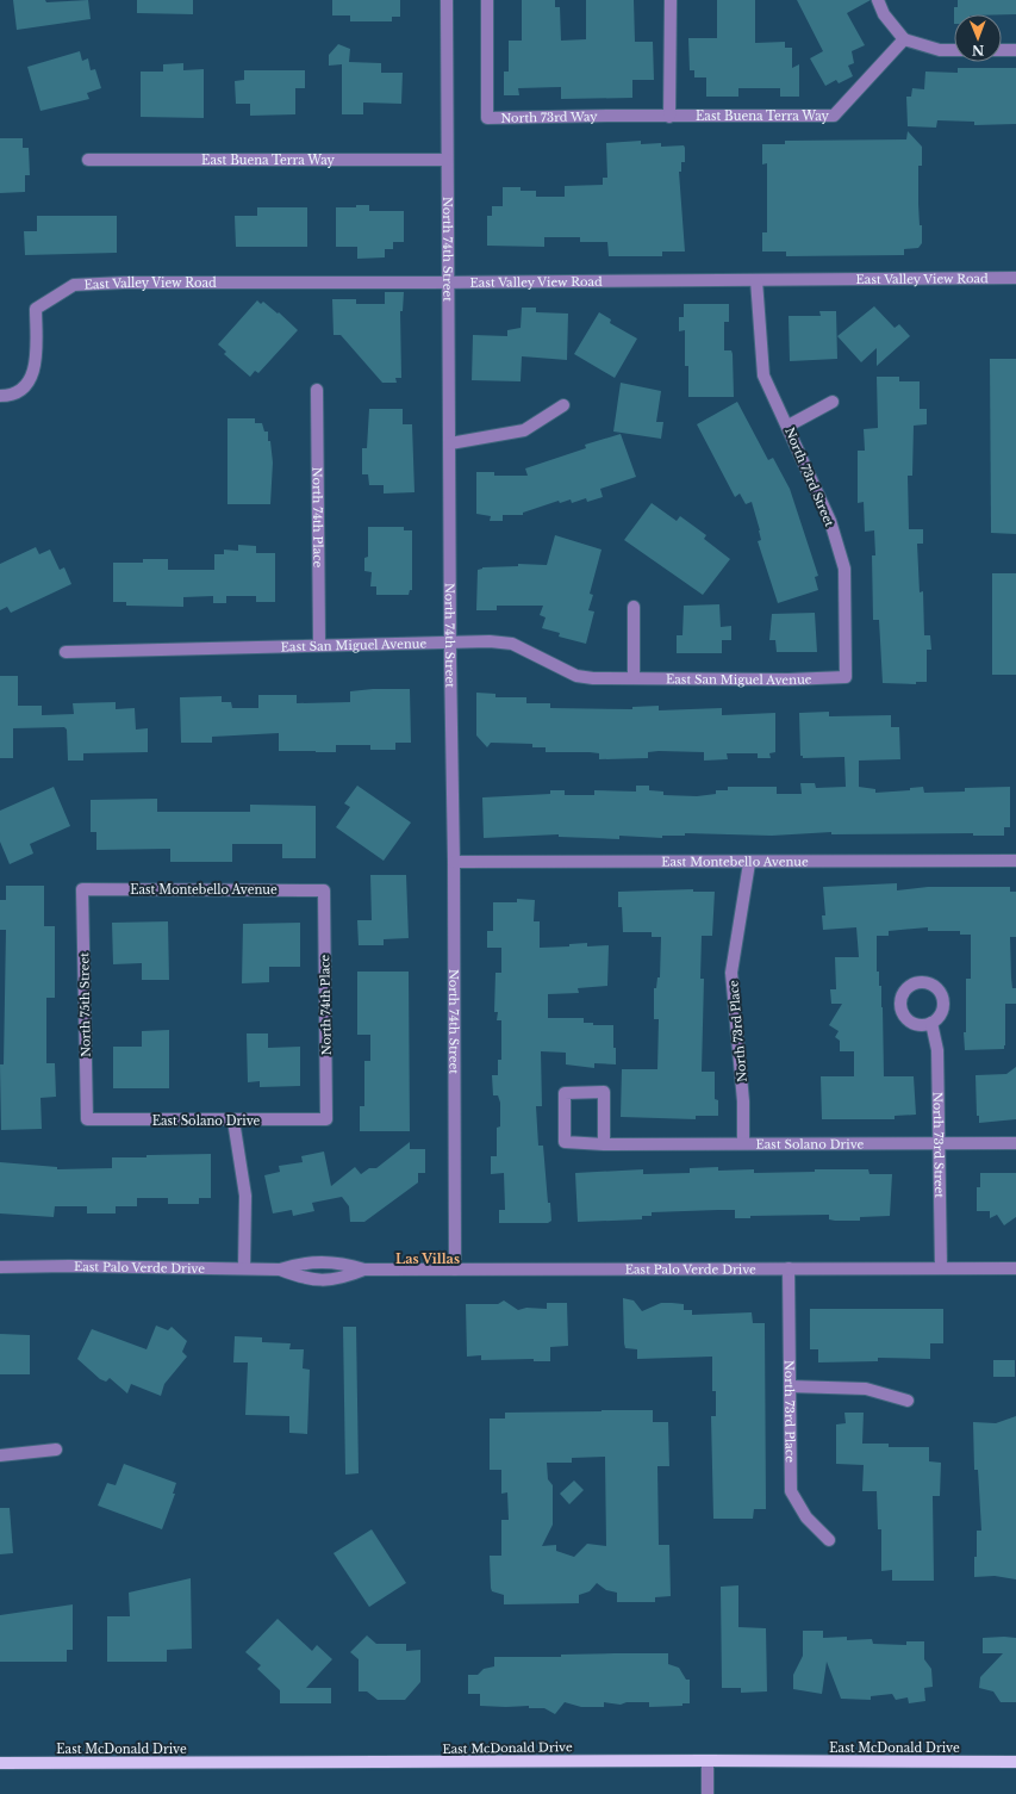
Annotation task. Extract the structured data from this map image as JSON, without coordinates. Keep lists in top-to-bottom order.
{
  "streets": {
    "main road": ["East McDonald Drive"],
    "street": [
      "East Buena Terra Way",
      "North 73rd Way",
      "North 74th Street",
      "East Valley View Road",
      "North 73rd Street",
      "North 74th Place",
      "East San Miguel Avenue",
      "East Montebello Avenue",
      "North 75th Street",
      "North 73rd Place",
      "East Solano Drive",
      "East Palo Verde Drive"
    ]
  },
  "crossings": [
    ["East Buena Terra Way", "North 73rd Way"],
    ["East Buena Terra Way", "North 74th Street"],
    ["North 74th Street", "East Valley View Road"],
    ["North 74th Street", "East San Miguel Avenue"],
    ["North 74th Street", "East Montebello Avenue"],
    ["North 74th Street", "East Palo Verde Drive"],
    ["East Valley View Road", "North 73rd Street"],
    ["North 73rd Street", "East San Miguel Avenue"],
    ["North 73rd Street", "East Solano Drive"],
    ["North 73rd Street", "East Palo Verde Drive"],
    ["North 74th Place", "East San Miguel Avenue"],
    ["North 74th Place", "East Montebello Avenue"],
    ["North 74th Place", "East Solano Drive"],
    ["East Montebello Avenue", "North 75th Street"],
    ["East Montebello Avenue", "North 73rd Place"],
    ["North 75th Street", "East Solano Drive"],
    ["North 73rd Place", "East Solano Drive"],
    ["North 73rd Place", "East Palo Verde Drive"]
  ],
  "districts": ["Las Villas"],
  "north": "bottom"
}
